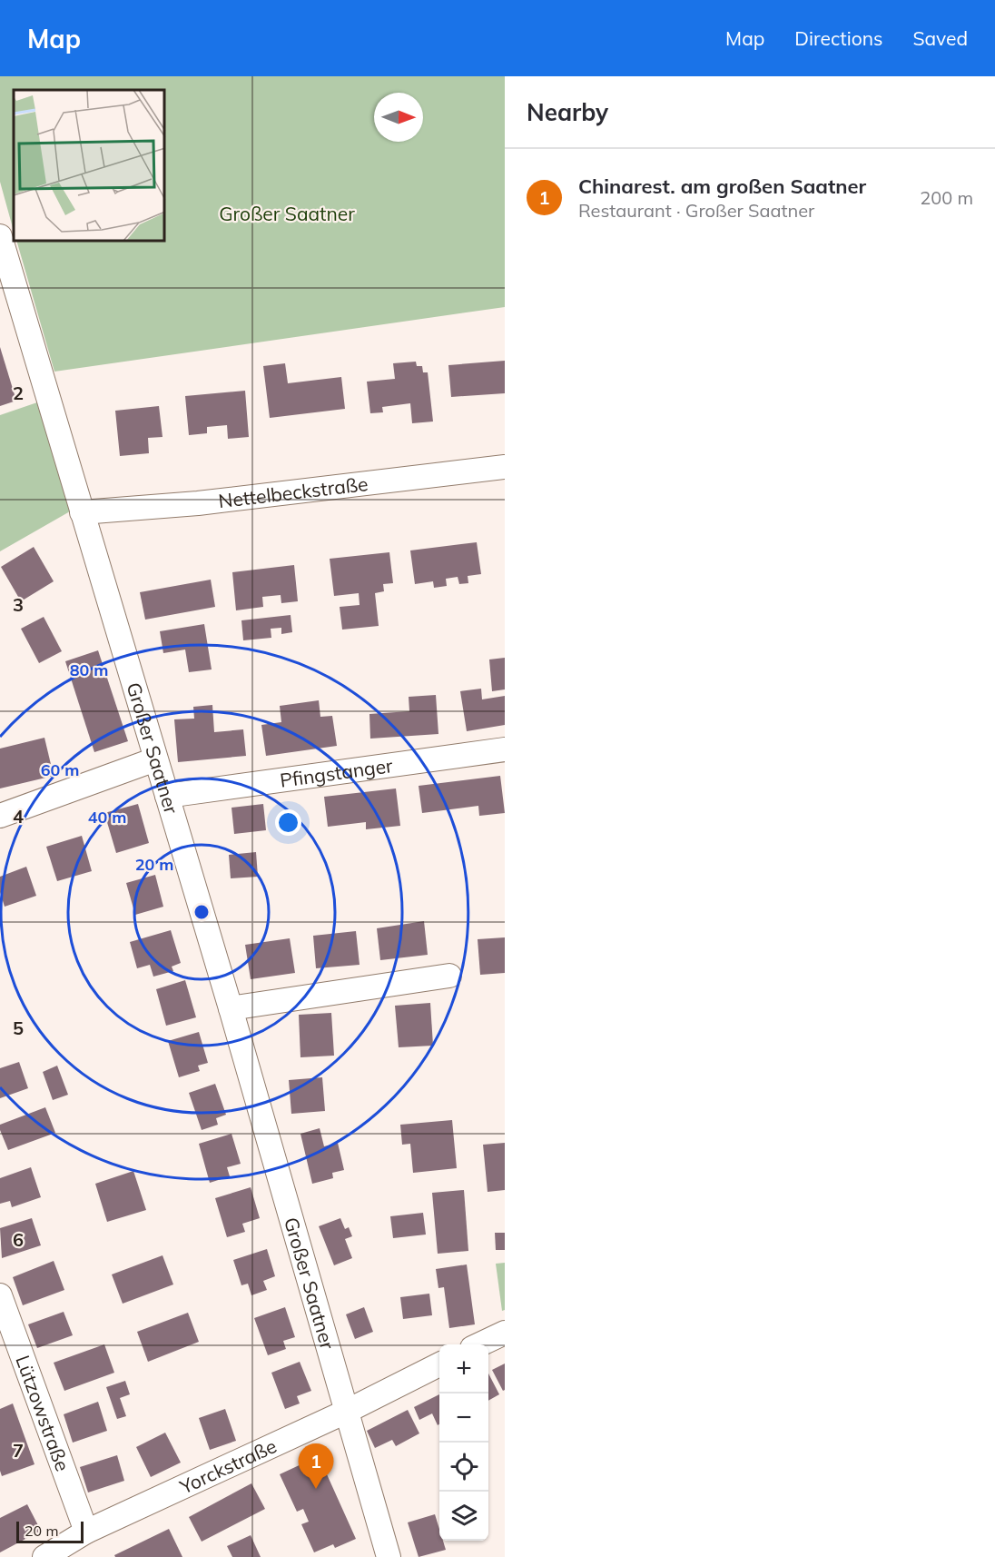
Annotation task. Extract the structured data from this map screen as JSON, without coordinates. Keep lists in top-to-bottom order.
{
  "streets": {
    "street": [
      "Nettelbeckstraße",
      "Großer Saatner",
      "Pfingstanger",
      "Lützowstraße",
      "Yorckstraße"
    ]
  },
  "crossings": [
    ["Nettelbeckstraße", "Großer Saatner"],
    ["Großer Saatner", "Pfingstanger"],
    ["Großer Saatner", "Yorckstraße"],
    ["Lützowstraße", "Yorckstraße"]
  ],
  "parks": ["Großer Saatner"],
  "scale_bar": "20 m",
  "north": "right",
  "page": {
    "header": "Map",
    "nav": ["Map", "Directions", "Saved"],
    "heading": "Nearby",
    "list": [
      {
        "mark": "1",
        "name": "Chinarest. am großen Saatner",
        "note": "Restaurant · Großer Saatner",
        "value": "200 m"
      }
    ],
    "map_buttons": ["+", "−"],
    "pins": "1",
    "scale": "20 m"
  },
  "grid": {
    "rows": [
      "2",
      "3",
      "4",
      "5",
      "6",
      "7"
    ]
  },
  "rings": [
    "80 m",
    "60 m",
    "40 m",
    "20 m"
  ]
}
